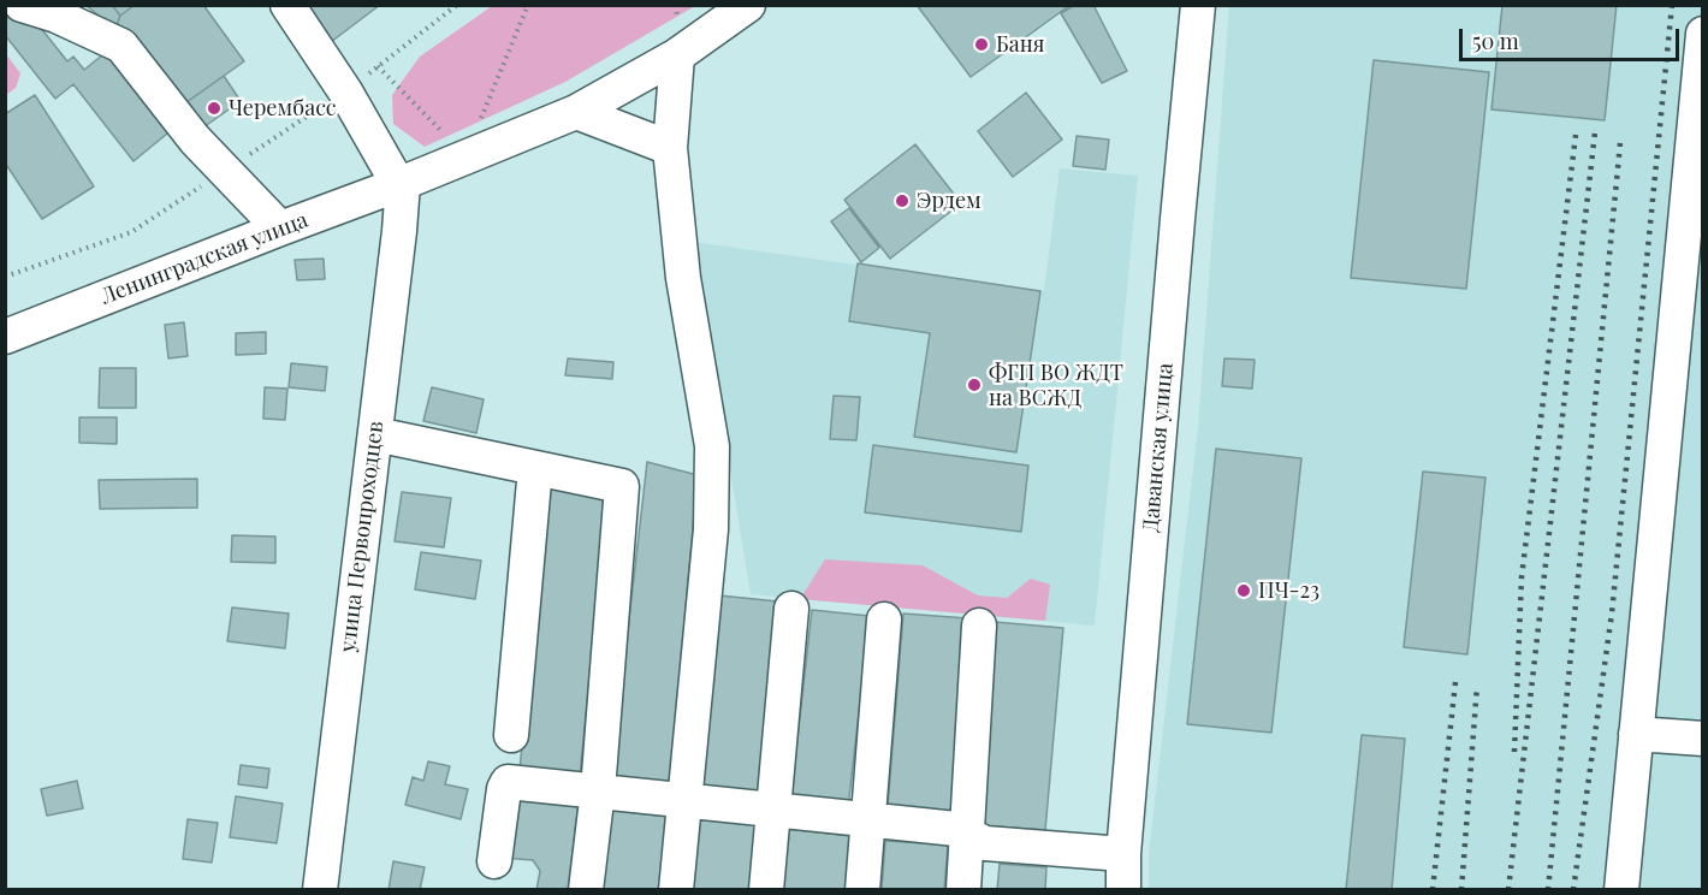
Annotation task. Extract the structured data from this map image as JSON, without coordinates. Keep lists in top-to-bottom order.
{
  "streets": {
    "street": ["Ленинградская улица", "Даванская улица", "улица Первопроходцев"]
  },
  "crossings": [
    ["Ленинградская улица", "улица Первопроходцев"]
  ],
  "places": [
    "Баня",
    "Черембасс",
    "Эрдем",
    "ФГП ВО ЖДТ на ВСЖД",
    "ПЧ-23"
  ],
  "scale_bar": "50 m"
}
